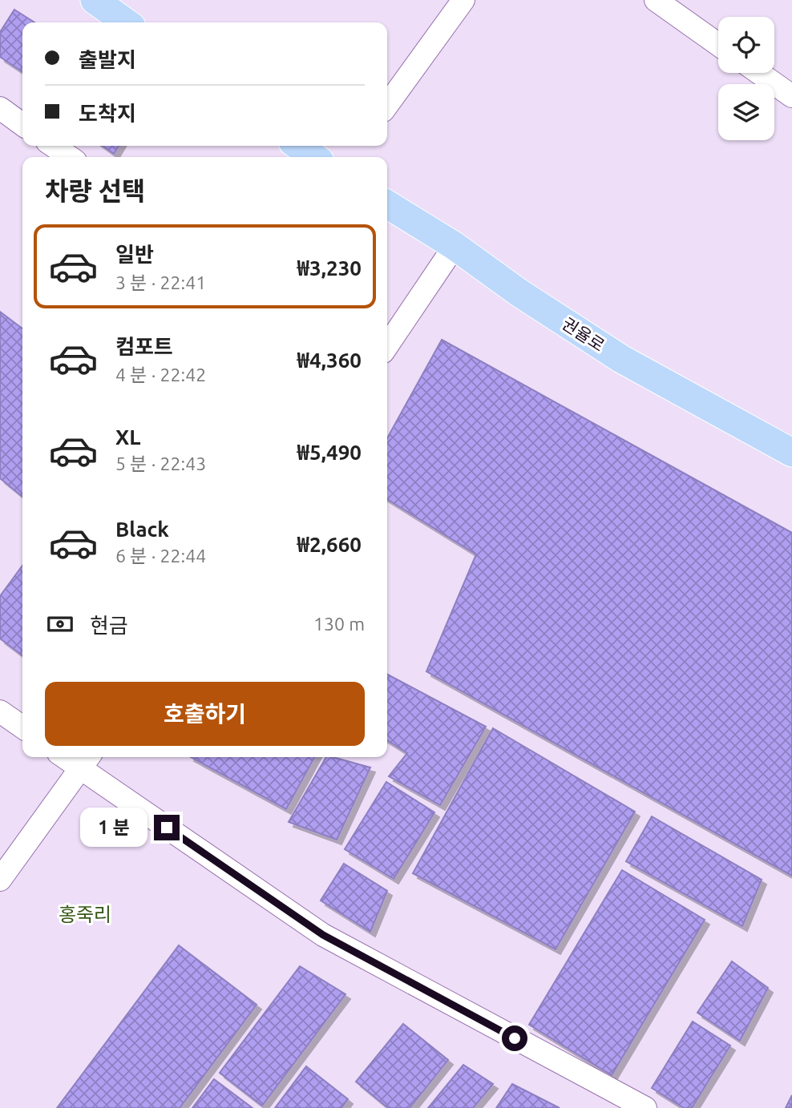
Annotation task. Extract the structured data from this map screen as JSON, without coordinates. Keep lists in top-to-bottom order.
{
  "streets": {
    "main road": ["권율로"]
  },
  "districts": ["홍죽리"],
  "page": {
    "banner": ["출발지", "도착지"],
    "heading": "차량 선택",
    "list": [
      {
        "name": "일반",
        "note": "3 분 · 22:41",
        "value": "₩3,230"
      },
      {
        "name": "컴포트",
        "note": "4 분 · 22:42",
        "value": "₩4,360"
      },
      {
        "name": "XL",
        "note": "5 분 · 22:43",
        "value": "₩5,490"
      },
      {
        "name": "Black",
        "note": "6 분 · 22:44",
        "value": "₩2,660"
      }
    ],
    "pay": ["현금", "130 m"],
    "buttons": "호출하기",
    "bubble": "1 분"
  }
}
